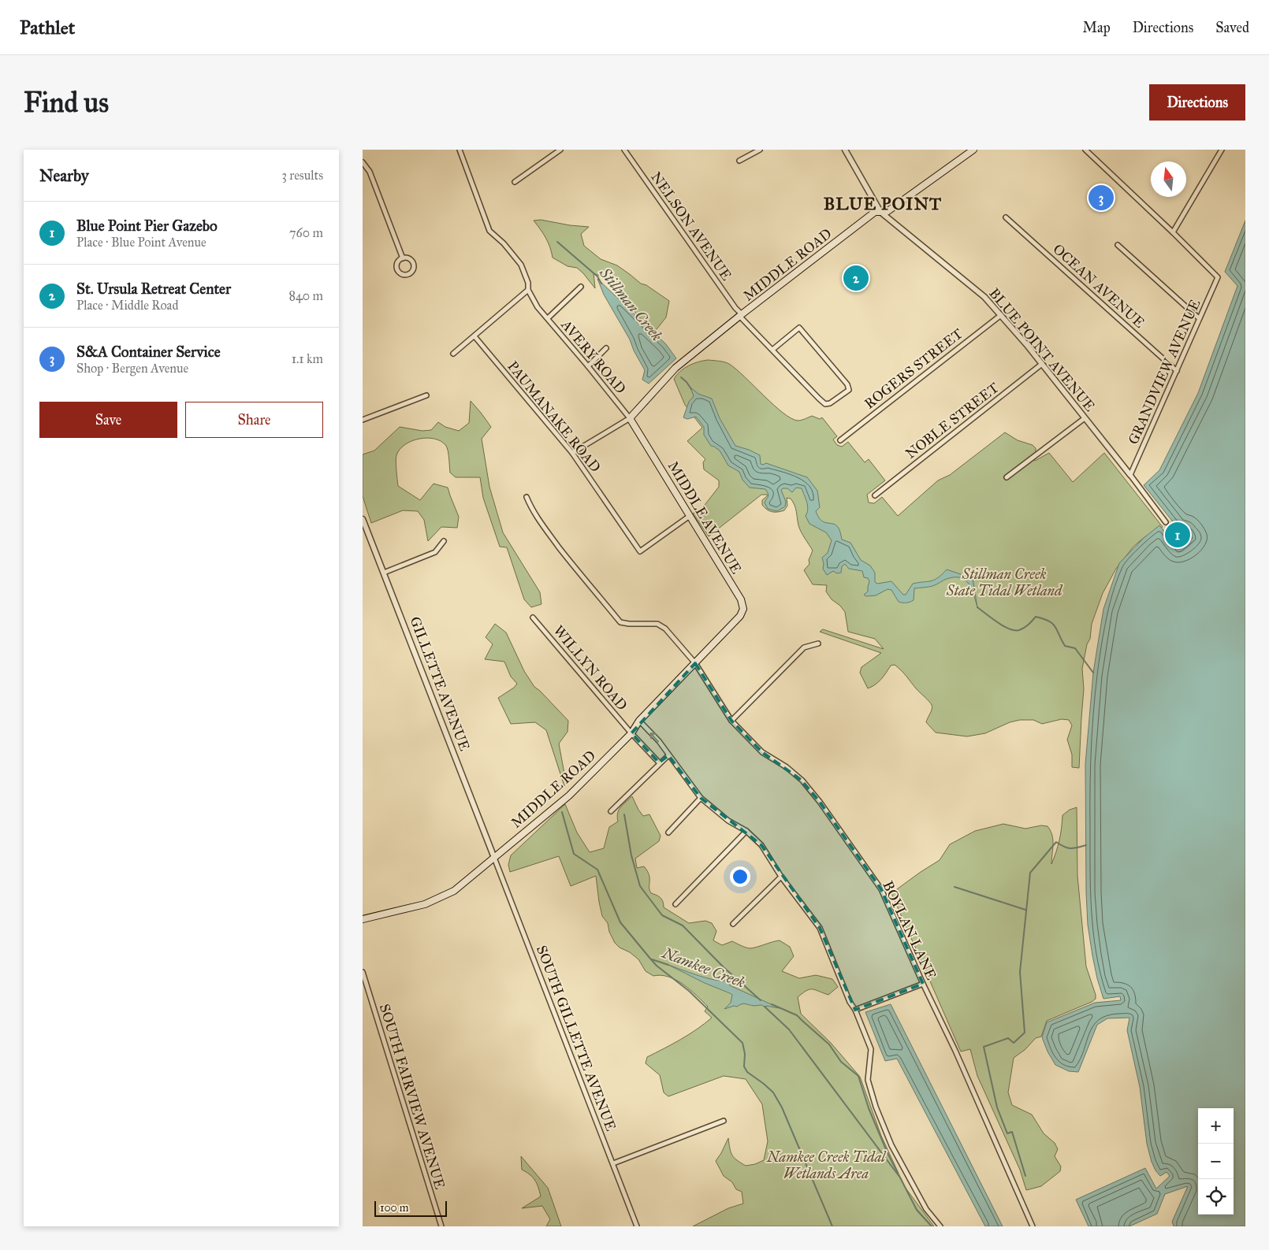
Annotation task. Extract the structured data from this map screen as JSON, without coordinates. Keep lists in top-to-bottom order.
{
  "streets": {
    "main road": ["MIDDLE ROAD", "MIDDLE AVENUE"],
    "street": [
      "NELSON AVENUE",
      "OCEAN AVENUE",
      "BLUE POINT AVENUE",
      "AVERY ROAD",
      "ROGERS STREET",
      "GRANDVIEW AVENUE",
      "PAUMANAKE ROAD",
      "NOBLE STREET",
      "WILLYN ROAD",
      "GILLETTE AVENUE",
      "BOYLAN LANE",
      "SOUTH GILLETTE AVENUE",
      "SOUTH FAIRVIEW AVENUE"
    ]
  },
  "crossings": [
    ["NELSON AVENUE", "MIDDLE ROAD"],
    ["MIDDLE ROAD", "BLUE POINT AVENUE"],
    ["MIDDLE ROAD", "AVERY ROAD"],
    ["MIDDLE ROAD", "MIDDLE AVENUE"],
    ["MIDDLE ROAD", "WILLYN ROAD"],
    ["MIDDLE ROAD", "GILLETTE AVENUE"],
    ["MIDDLE ROAD", "BOYLAN LANE"],
    ["MIDDLE ROAD", "SOUTH GILLETTE AVENUE"],
    ["OCEAN AVENUE", "GRANDVIEW AVENUE"],
    ["BLUE POINT AVENUE", "ROGERS STREET"],
    ["BLUE POINT AVENUE", "GRANDVIEW AVENUE"],
    ["BLUE POINT AVENUE", "NOBLE STREET"],
    ["AVERY ROAD", "MIDDLE AVENUE"],
    ["PAUMANAKE ROAD", "MIDDLE AVENUE"],
    ["GILLETTE AVENUE", "SOUTH GILLETTE AVENUE"]
  ],
  "districts": ["BLUE POINT"],
  "water": ["Stillman Creek", "Namkee Creek"],
  "parks": ["Stillman Creek State Tidal Wetland", "Namkee Creek Tidal Wetlands Area"],
  "scale_bar": "100 m",
  "north": "top",
  "page": {
    "header": "Pathlet",
    "nav": ["Map", "Directions", "Saved"],
    "buttons": [
      "Directions",
      ["Save", "Share"]
    ],
    "title": "Find us",
    "heading": ["Nearby", "3 results"],
    "pins": ["3", "2", "1"],
    "list": [
      {
        "mark": "1",
        "name": "Blue Point Pier Gazebo",
        "note": "Place · Blue Point Avenue",
        "value": "760 m"
      },
      {
        "mark": "2",
        "name": "St. Ursula Retreat Center",
        "note": "Place · Middle Road",
        "value": "840 m"
      },
      {
        "mark": "3",
        "name": "S&A Container Service",
        "note": "Shop · Bergen Avenue",
        "value": "1.1 km"
      }
    ],
    "map_buttons": ["+", "−"],
    "scale": "100 m"
  }
}
